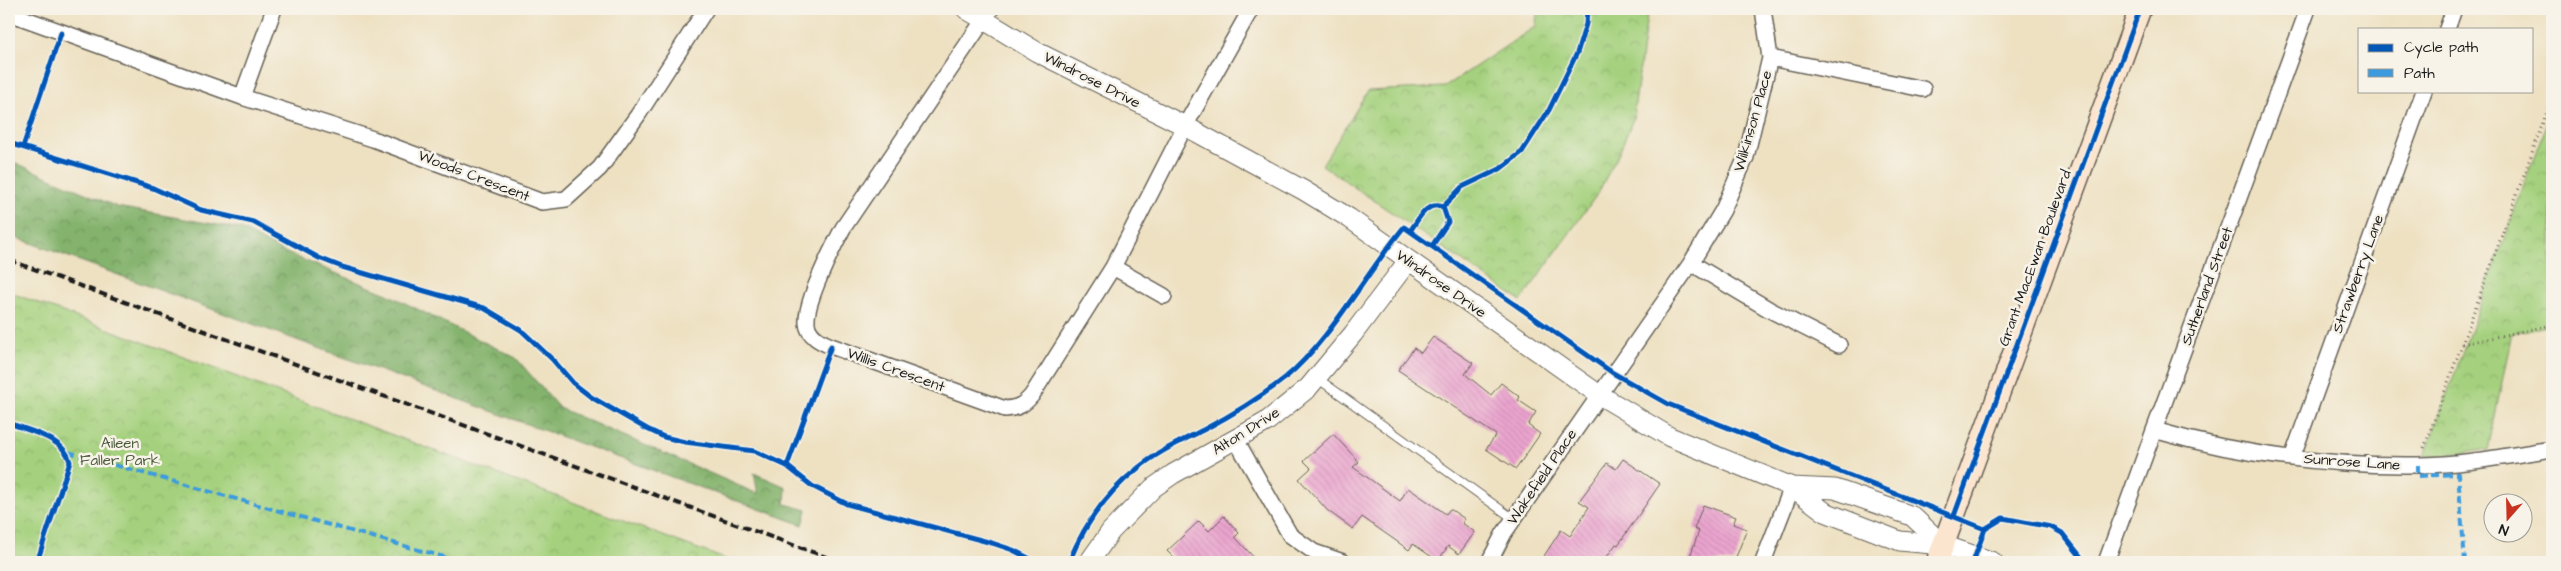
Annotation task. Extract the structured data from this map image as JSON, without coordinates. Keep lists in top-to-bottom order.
{
  "streets": {
    "main road": ["Grant MacEwan Boulevard"],
    "street": [
      "Windrose Drive",
      "Wilkinson Place",
      "Woods Crescent",
      "Strawberry Lane",
      "Sutherland Street",
      "Willis Crescent",
      "Alton Drive",
      "Sunrose Lane",
      "Wakefield Place"
    ]
  },
  "crossings": [
    ["Windrose Drive", "Wilkinson Place"],
    ["Windrose Drive", "Grant MacEwan Boulevard"],
    ["Windrose Drive", "Willis Crescent"],
    ["Windrose Drive", "Alton Drive"],
    ["Windrose Drive", "Wakefield Place"],
    ["Wilkinson Place", "Wakefield Place"],
    ["Strawberry Lane", "Sunrose Lane"],
    ["Sutherland Street", "Sunrose Lane"]
  ],
  "parks": ["Aileen Faller Park"],
  "legend": ["Cycle path", "Path"],
  "north": "bottom"
}
